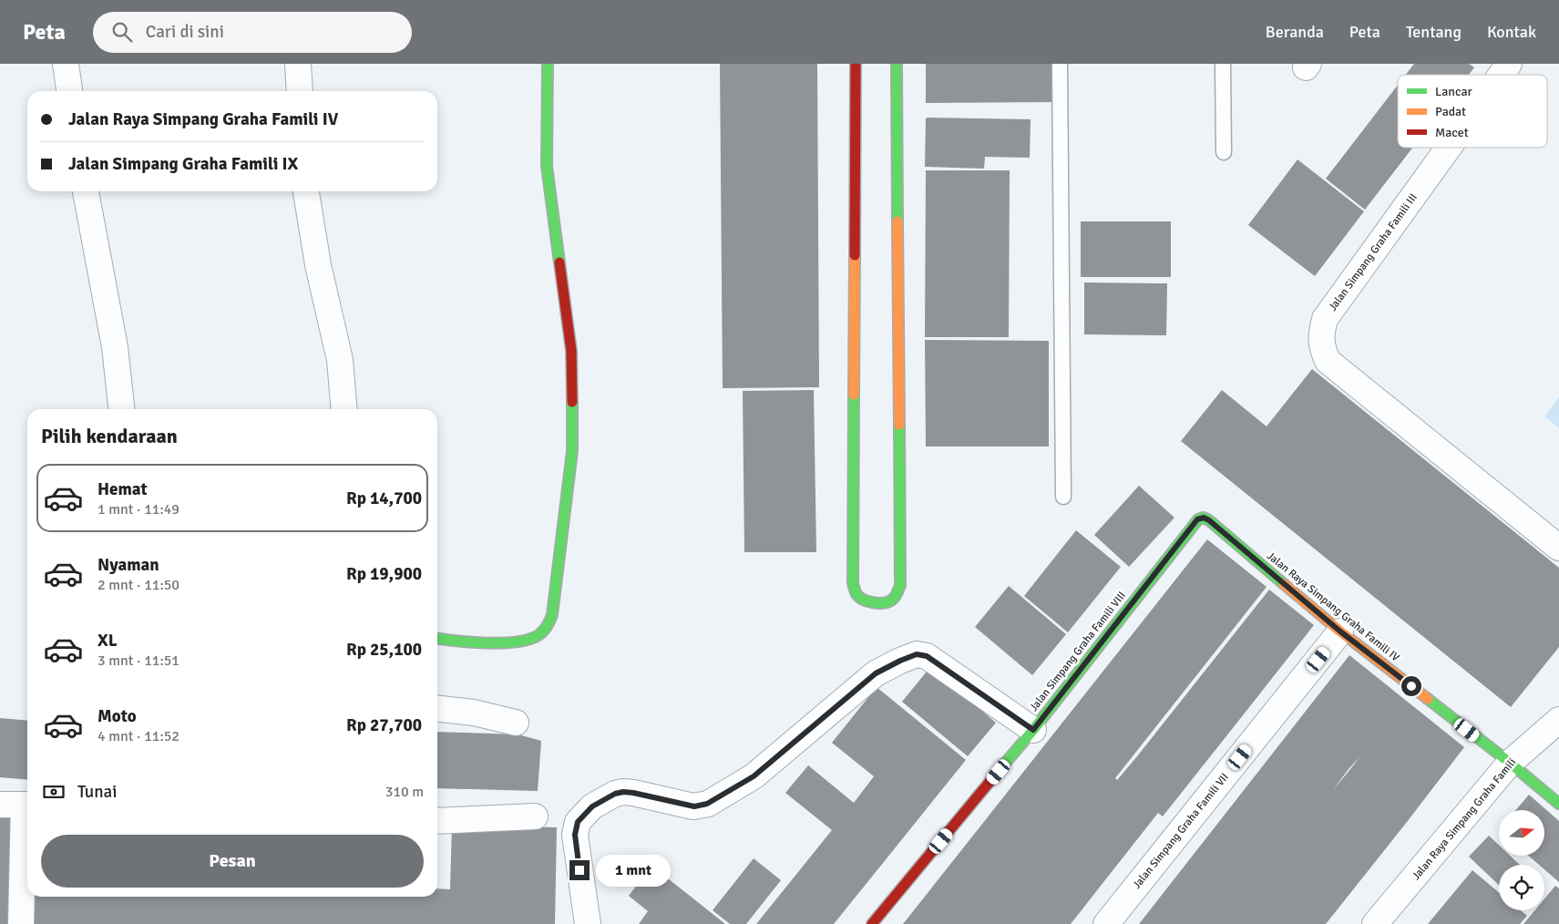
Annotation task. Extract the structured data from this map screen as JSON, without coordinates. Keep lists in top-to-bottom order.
{
  "streets": {
    "street": [
      "Jalan Simpang Graha Famili III",
      "Jalan Raya Simpang Graha Famili IV",
      "Jalan Simpang Graha Famili VIII",
      "Jalan Raya Simpang Graha Famili",
      "Jalan Simpang Graha Famili VII"
    ]
  },
  "crossings": [
    ["Jalan Raya Simpang Graha Famili IV", "Jalan Simpang Graha Famili VIII"],
    ["Jalan Raya Simpang Graha Famili IV", "Jalan Raya Simpang Graha Famili"],
    ["Jalan Raya Simpang Graha Famili IV", "Jalan Simpang Graha Famili VII"]
  ],
  "legend": ["Lancar", "Padat", "Macet"],
  "north": "right",
  "page": {
    "header": "Peta",
    "search": "Cari di sini",
    "nav": [
      "Beranda",
      "Peta",
      "Tentang",
      "Kontak"
    ],
    "banner": ["Jalan Raya Simpang Graha Famili IV", "Jalan Simpang Graha Famili IX"],
    "heading": "Pilih kendaraan",
    "list": [
      {
        "name": "Hemat",
        "note": "1 mnt · 11:49",
        "value": "Rp 14,700"
      },
      {
        "name": "Nyaman",
        "note": "2 mnt · 11:50",
        "value": "Rp 19,900"
      },
      {
        "name": "XL",
        "note": "3 mnt · 11:51",
        "value": "Rp 25,100"
      },
      {
        "name": "Moto",
        "note": "4 mnt · 11:52",
        "value": "Rp 27,700"
      }
    ],
    "pay": ["Tunai", "310 m"],
    "buttons": "Pesan",
    "bubble": "1 mnt"
  }
}
